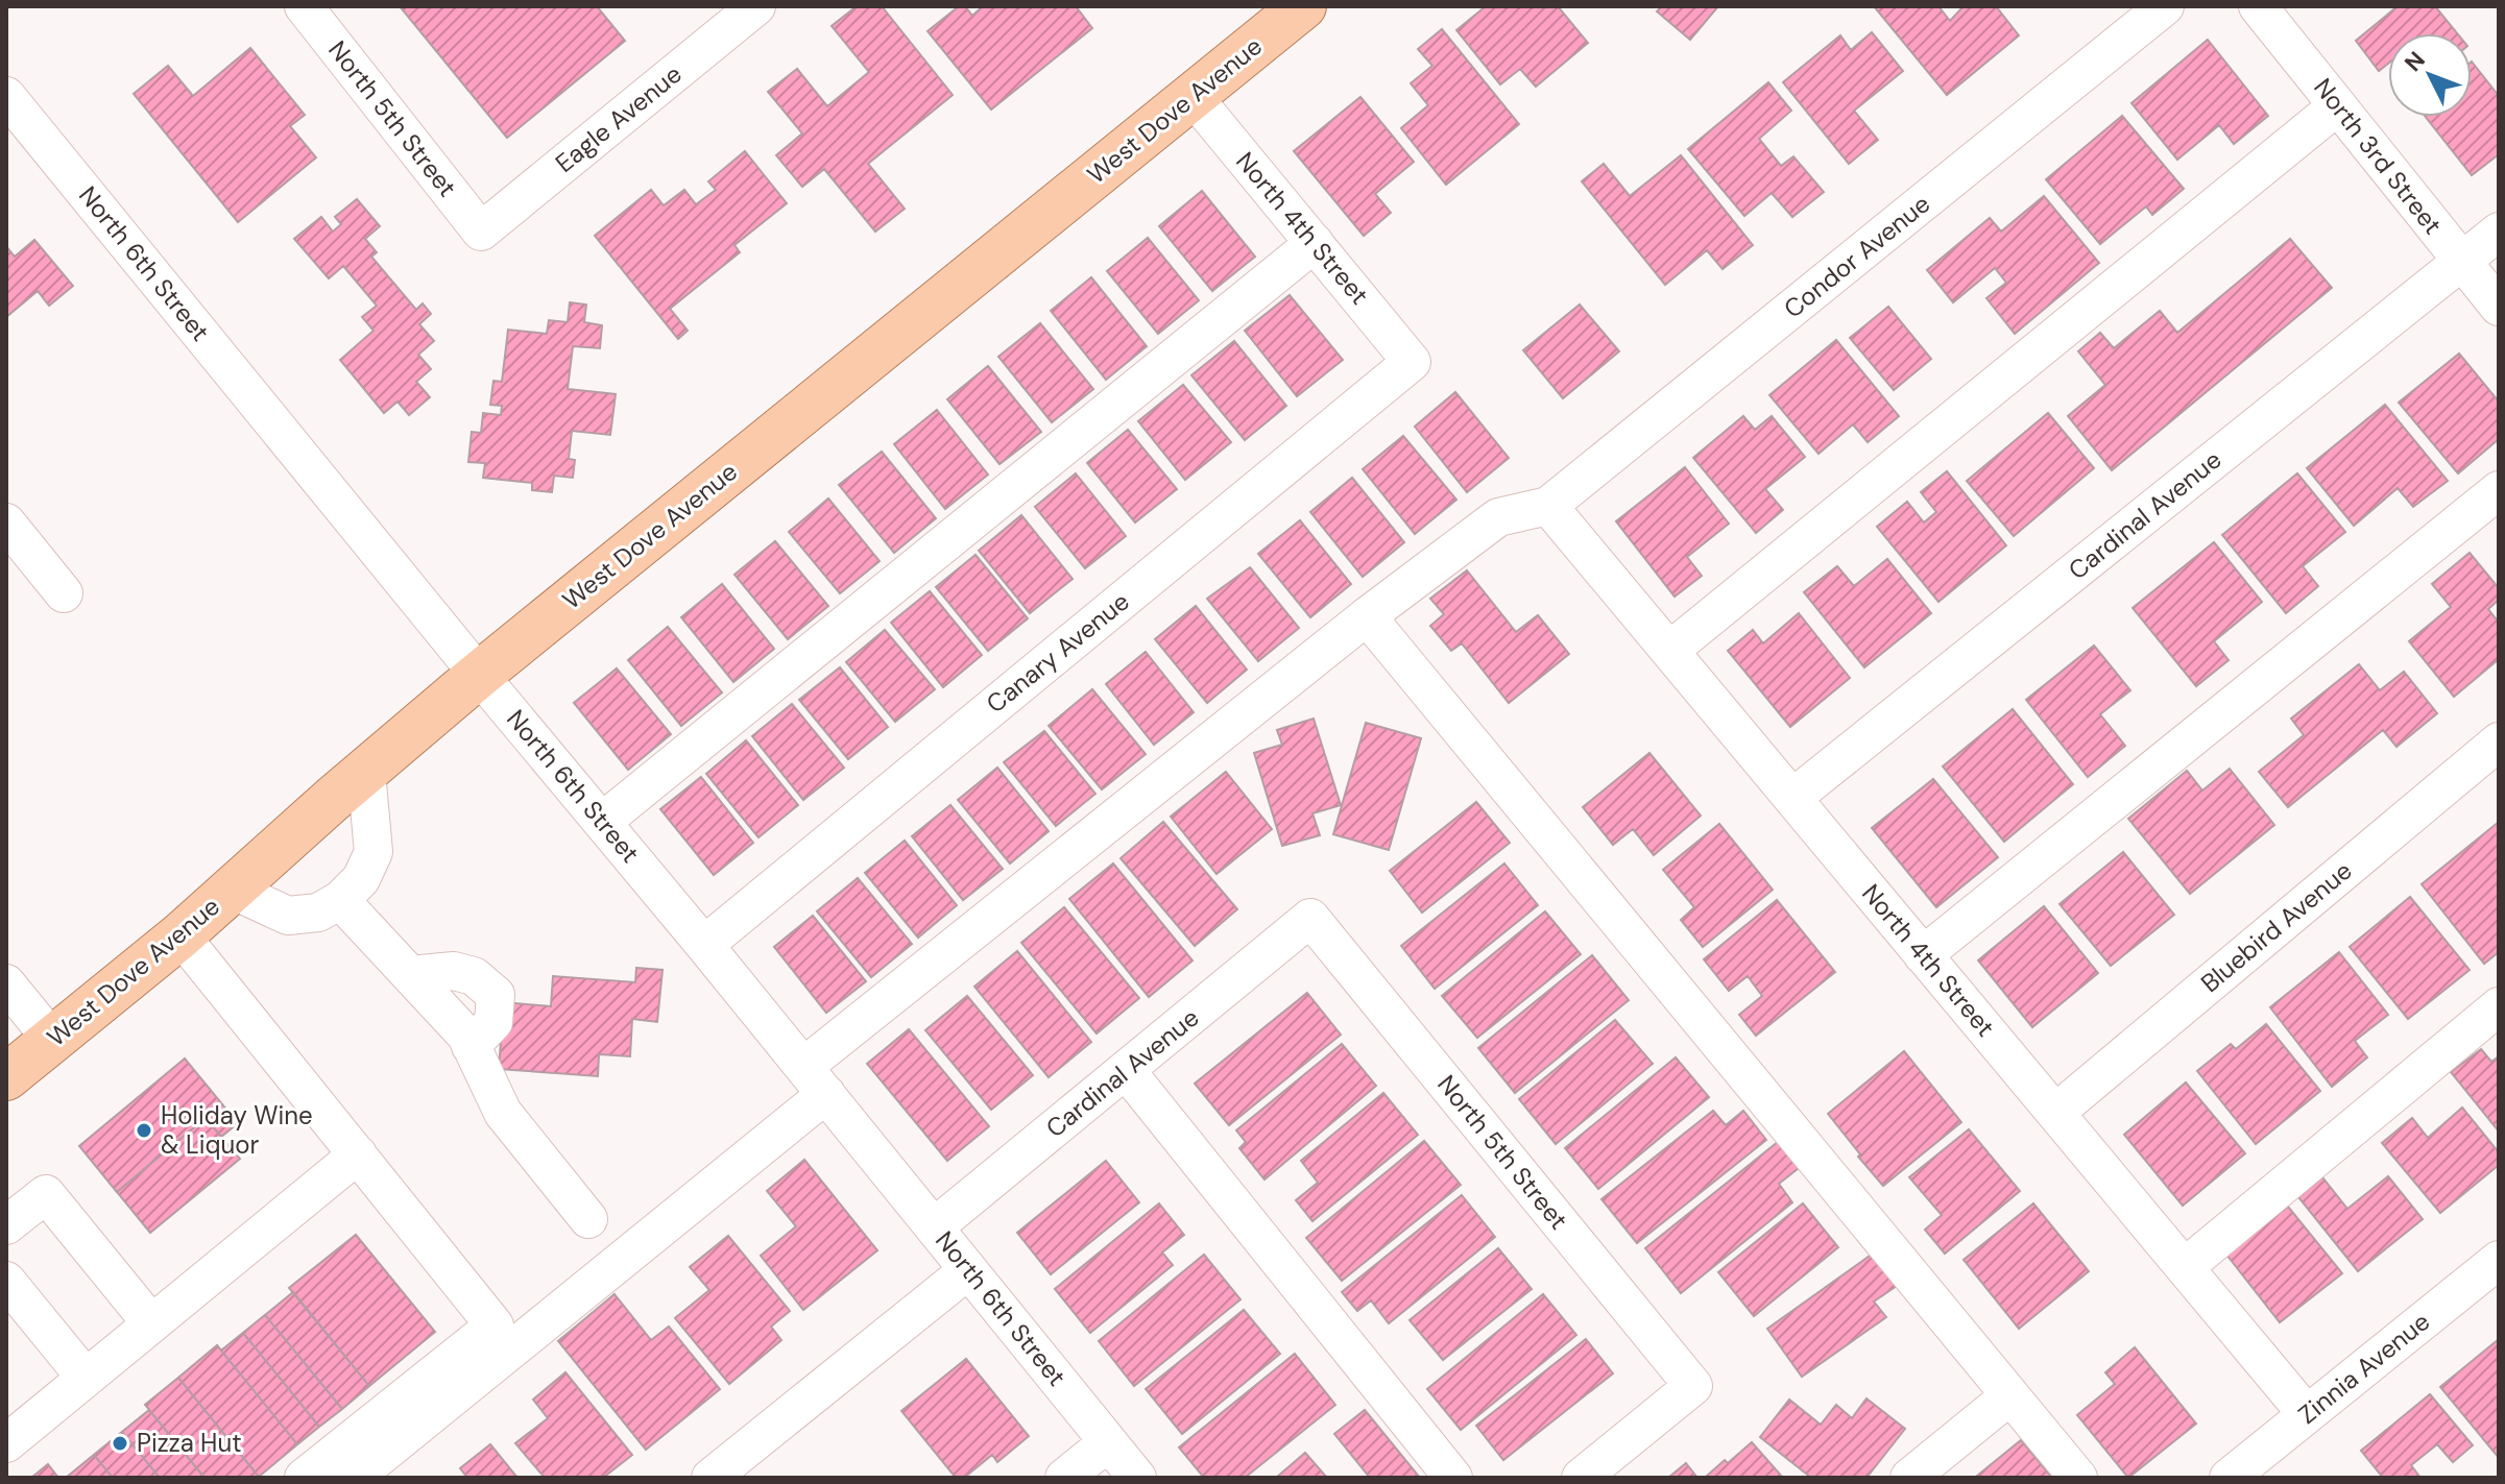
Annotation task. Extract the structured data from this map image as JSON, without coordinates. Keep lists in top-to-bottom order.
{
  "streets": {
    "main road": ["West Dove Avenue"],
    "street": [
      "North 5th Street",
      "Eagle Avenue",
      "North 3rd Street",
      "North 4th Street",
      "Condor Avenue",
      "North 6th Street",
      "Cardinal Avenue",
      "Canary Avenue",
      "Bluebird Avenue",
      "Zinnia Avenue"
    ]
  },
  "crossings": [
    ["West Dove Avenue", "North 4th Street"],
    ["West Dove Avenue", "North 6th Street"],
    ["North 5th Street", "Eagle Avenue"],
    ["North 5th Street", "Cardinal Avenue"],
    ["North 3rd Street", "Cardinal Avenue"],
    ["North 4th Street", "Condor Avenue"],
    ["North 4th Street", "Cardinal Avenue"],
    ["North 4th Street", "Canary Avenue"],
    ["North 4th Street", "Bluebird Avenue"],
    ["North 4th Street", "Zinnia Avenue"],
    ["North 6th Street", "Cardinal Avenue"],
    ["North 6th Street", "Canary Avenue"]
  ],
  "places": ["Holiday Wine & Liquor", "Pizza Hut"],
  "north": "top left"
}
